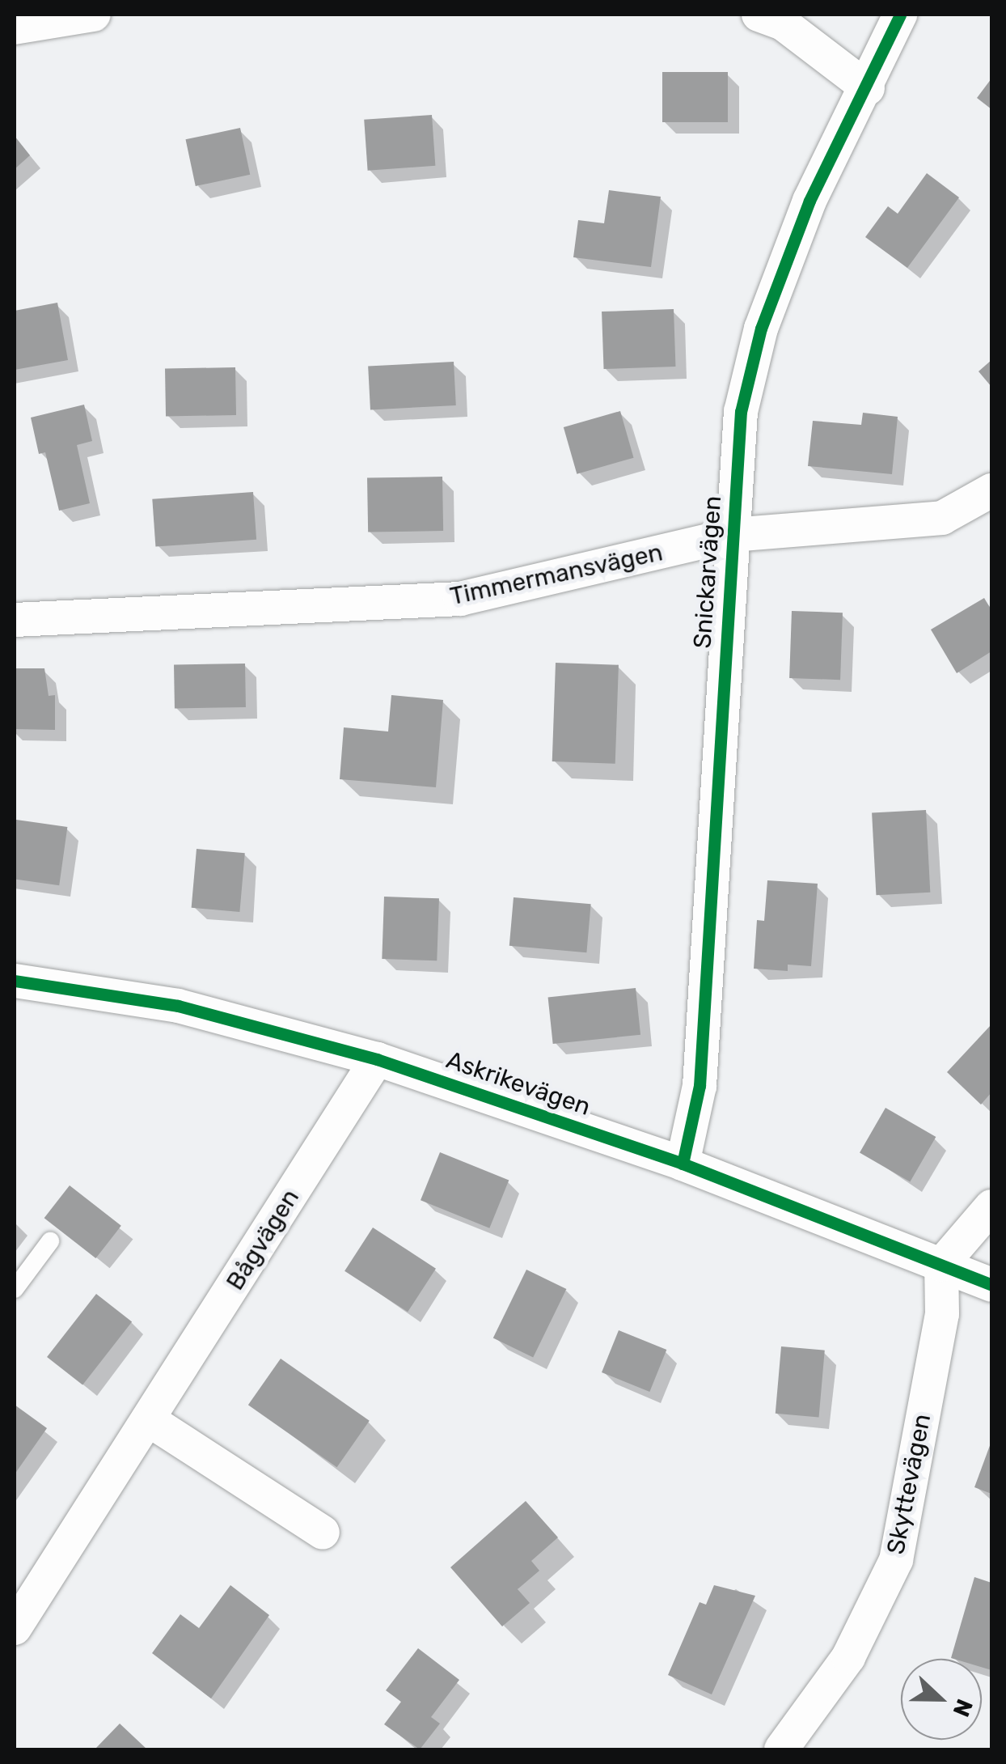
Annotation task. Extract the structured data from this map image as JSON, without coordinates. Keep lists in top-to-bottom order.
{
  "streets": {
    "street": [
      "Snickarvägen",
      "Timmermansvägen",
      "Askrikevägen",
      "Bågvägen",
      "Skyttevägen"
    ]
  },
  "crossings": [
    ["Snickarvägen", "Timmermansvägen"],
    ["Snickarvägen", "Askrikevägen"],
    ["Askrikevägen", "Bågvägen"],
    ["Askrikevägen", "Skyttevägen"]
  ],
  "north": "right"
}
